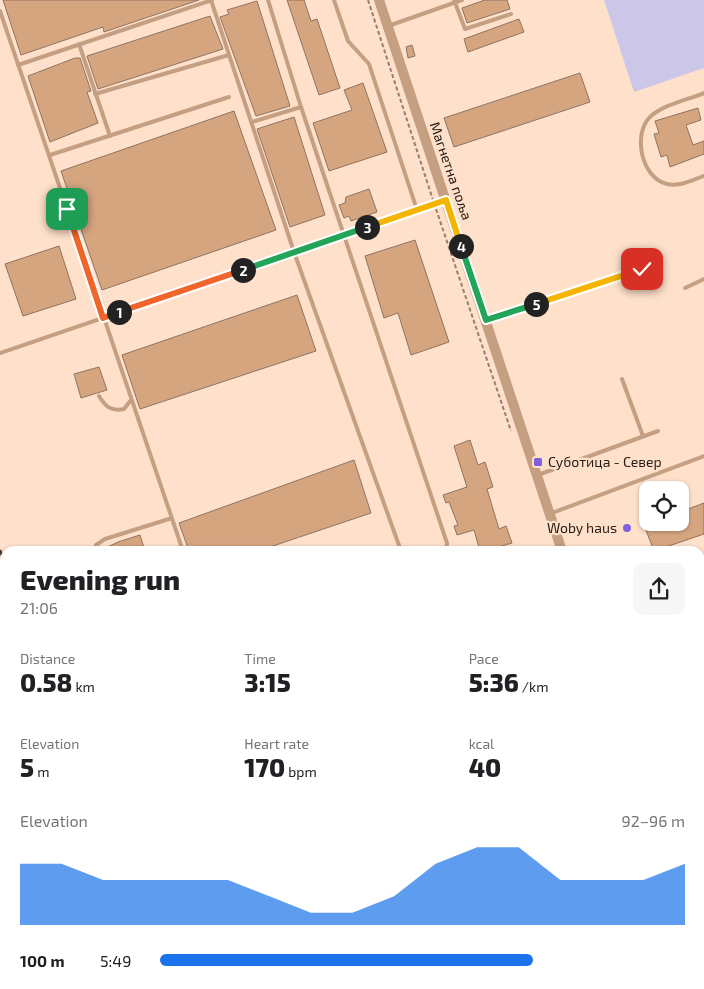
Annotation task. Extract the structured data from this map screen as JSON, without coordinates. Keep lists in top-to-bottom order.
{
  "streets": {
    "street": ["Магнетна поља"]
  },
  "places": {
    "transit": ["Суботица - Север"],
    "other": ["Woby haus"]
  },
  "page": {
    "pins": [
      "3",
      "4",
      "2",
      "5",
      "1"
    ],
    "heading": ["Evening run", "21:06"],
    "stats": [
      ["Distance", "0.58 km"],
      ["Time", "3:15"],
      ["Pace", "5:36 /km"],
      ["Elevation", "5 m"],
      ["Heart rate", "170 bpm"],
      ["kcal", "40"]
    ],
    "chart": ["Elevation", "92–96 m"],
    "list": [
      {
        "name": "100 m",
        "note": "5:49"
      }
    ]
  }
}
